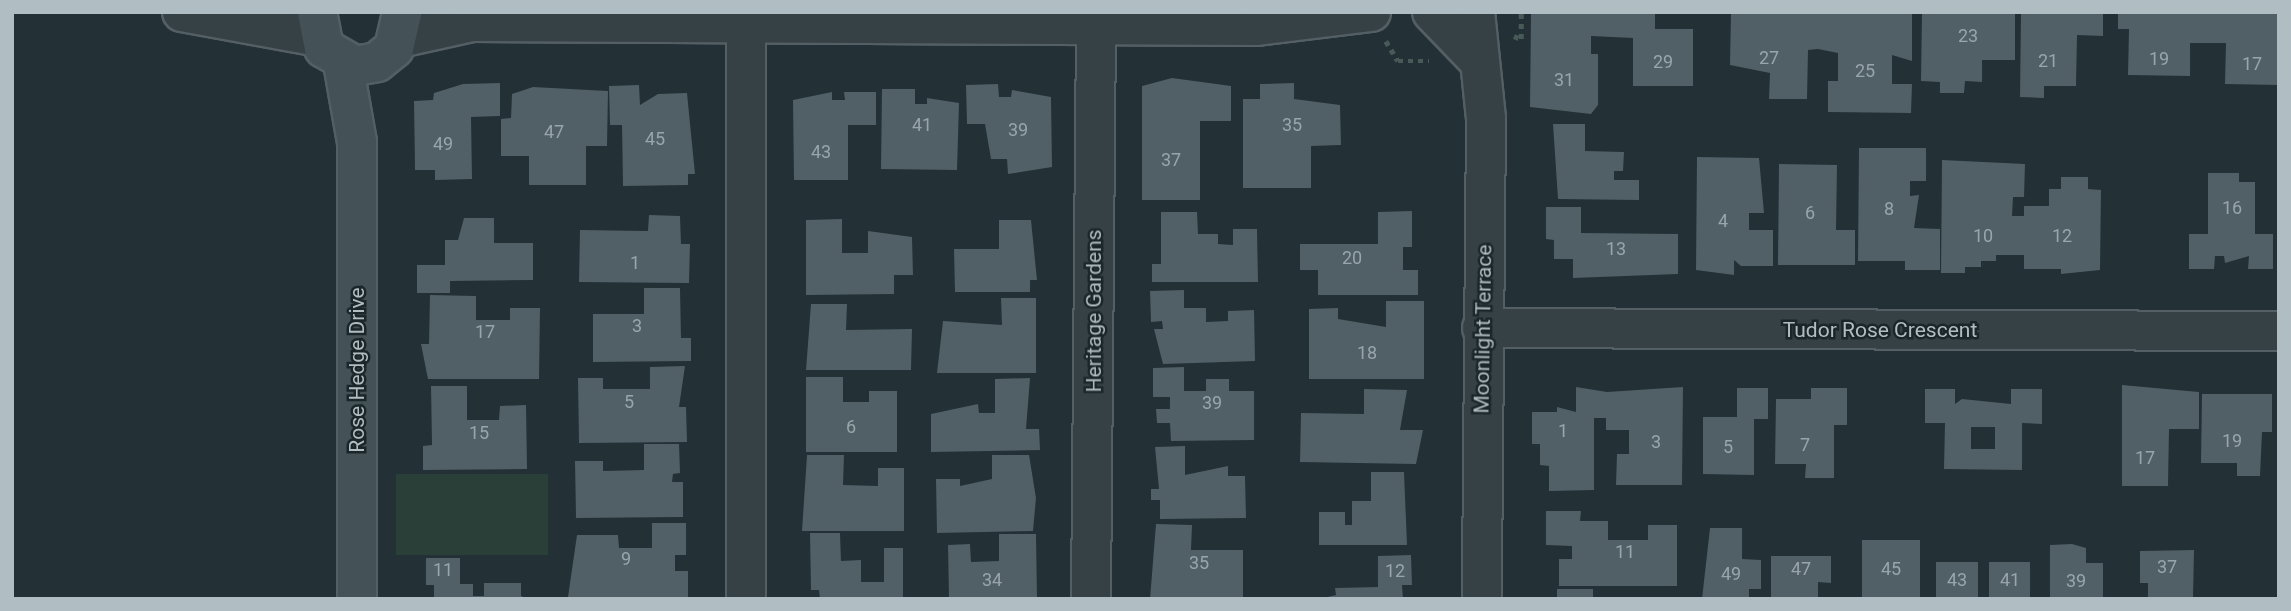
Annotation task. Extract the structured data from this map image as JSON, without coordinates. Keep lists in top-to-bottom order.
{
  "streets": {
    "street": [
      "Heritage Gardens",
      "Moonlight Terrace",
      "Tudor Rose Crescent",
      "Rose Hedge Drive"
    ]
  },
  "crossings": [
    ["Moonlight Terrace", "Tudor Rose Crescent"]
  ],
  "house_numbers": [
    "23",
    "27",
    "19",
    "21",
    "29",
    "17",
    "25",
    "31",
    "41",
    "35",
    "39",
    "47",
    "45",
    "49",
    "43",
    "37",
    "16",
    "8",
    "6",
    "4",
    "10",
    "12",
    "13",
    "20",
    "1",
    "3",
    "17",
    "18",
    "5",
    "39",
    "6",
    "1",
    "15",
    "19",
    "3",
    "7",
    "5",
    "17",
    "11",
    "9",
    "35",
    "37",
    "47",
    "45",
    "11",
    "12",
    "49",
    "34",
    "43",
    "41",
    "39"
  ]
}
